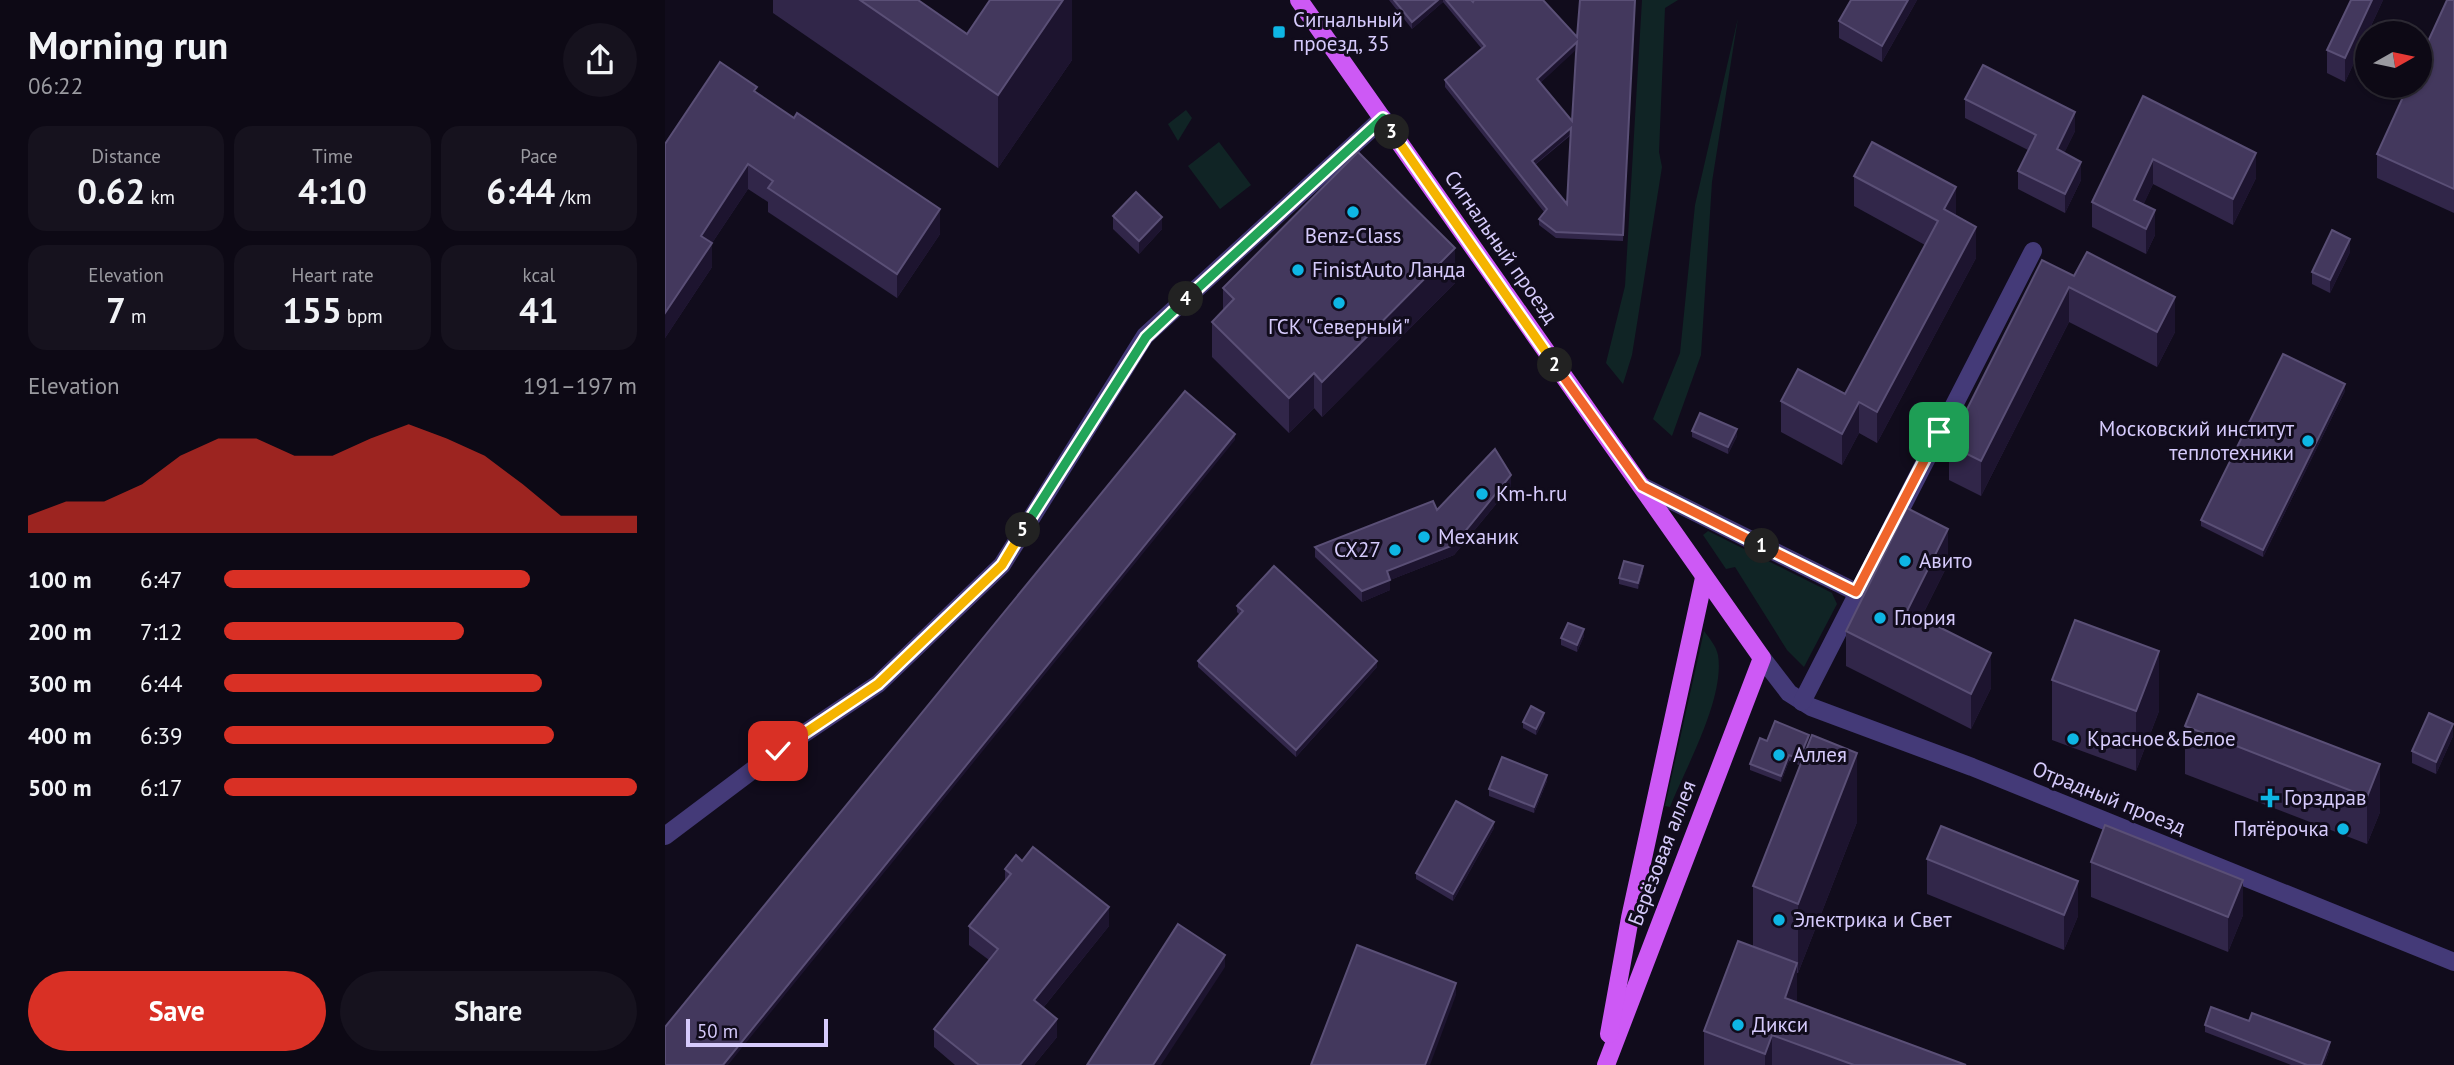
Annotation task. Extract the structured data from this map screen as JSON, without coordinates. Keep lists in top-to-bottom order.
{
  "streets": {
    "main road": ["Сигнальный проезд", "Берёзовая аллея"],
    "street": ["Отрадный проезд"]
  },
  "crossings": [
    ["Сигнальный проезд", "Отрадный проезд"],
    ["Сигнальный проезд", "Берёзовая аллея"],
    ["Отрадный проезд", "Берёзовая аллея"]
  ],
  "places": {
    "transit": ["Сигнальный проезд, 35"],
    "other": [
      "Benz-Class",
      "FinistAuto Ланда",
      "ГСК \"Северный\"",
      "Московский институт теплотехники",
      "Km-h.ru",
      "Механик",
      "CX27",
      "Авито",
      "Глория",
      "Красное&Белое",
      "Аллея",
      "Пятёрочка",
      "Электрика и Свет",
      "Дикси"
    ],
    "health": ["Горздрав"]
  },
  "scale_bar": "50 m",
  "north": "right",
  "page": {
    "heading": ["Morning run", "06:22"],
    "pins": [
      "3",
      "4",
      "2",
      "5",
      "1"
    ],
    "stats": [
      ["Distance", "0.62 km"],
      ["Time", "4:10"],
      ["Pace", "6:44 /km"],
      ["Elevation", "7 m"],
      ["Heart rate", "155 bpm"],
      ["kcal", "41"]
    ],
    "chart": ["Elevation", "191–197 m"],
    "list": [
      {
        "name": "100 m",
        "note": "6:47"
      },
      {
        "name": "200 m",
        "note": "7:12"
      },
      {
        "name": "300 m",
        "note": "6:44"
      },
      {
        "name": "400 m",
        "note": "6:39"
      },
      {
        "name": "500 m",
        "note": "6:17"
      }
    ],
    "buttons": ["Save", "Share"],
    "scale": "50 m"
  }
}
